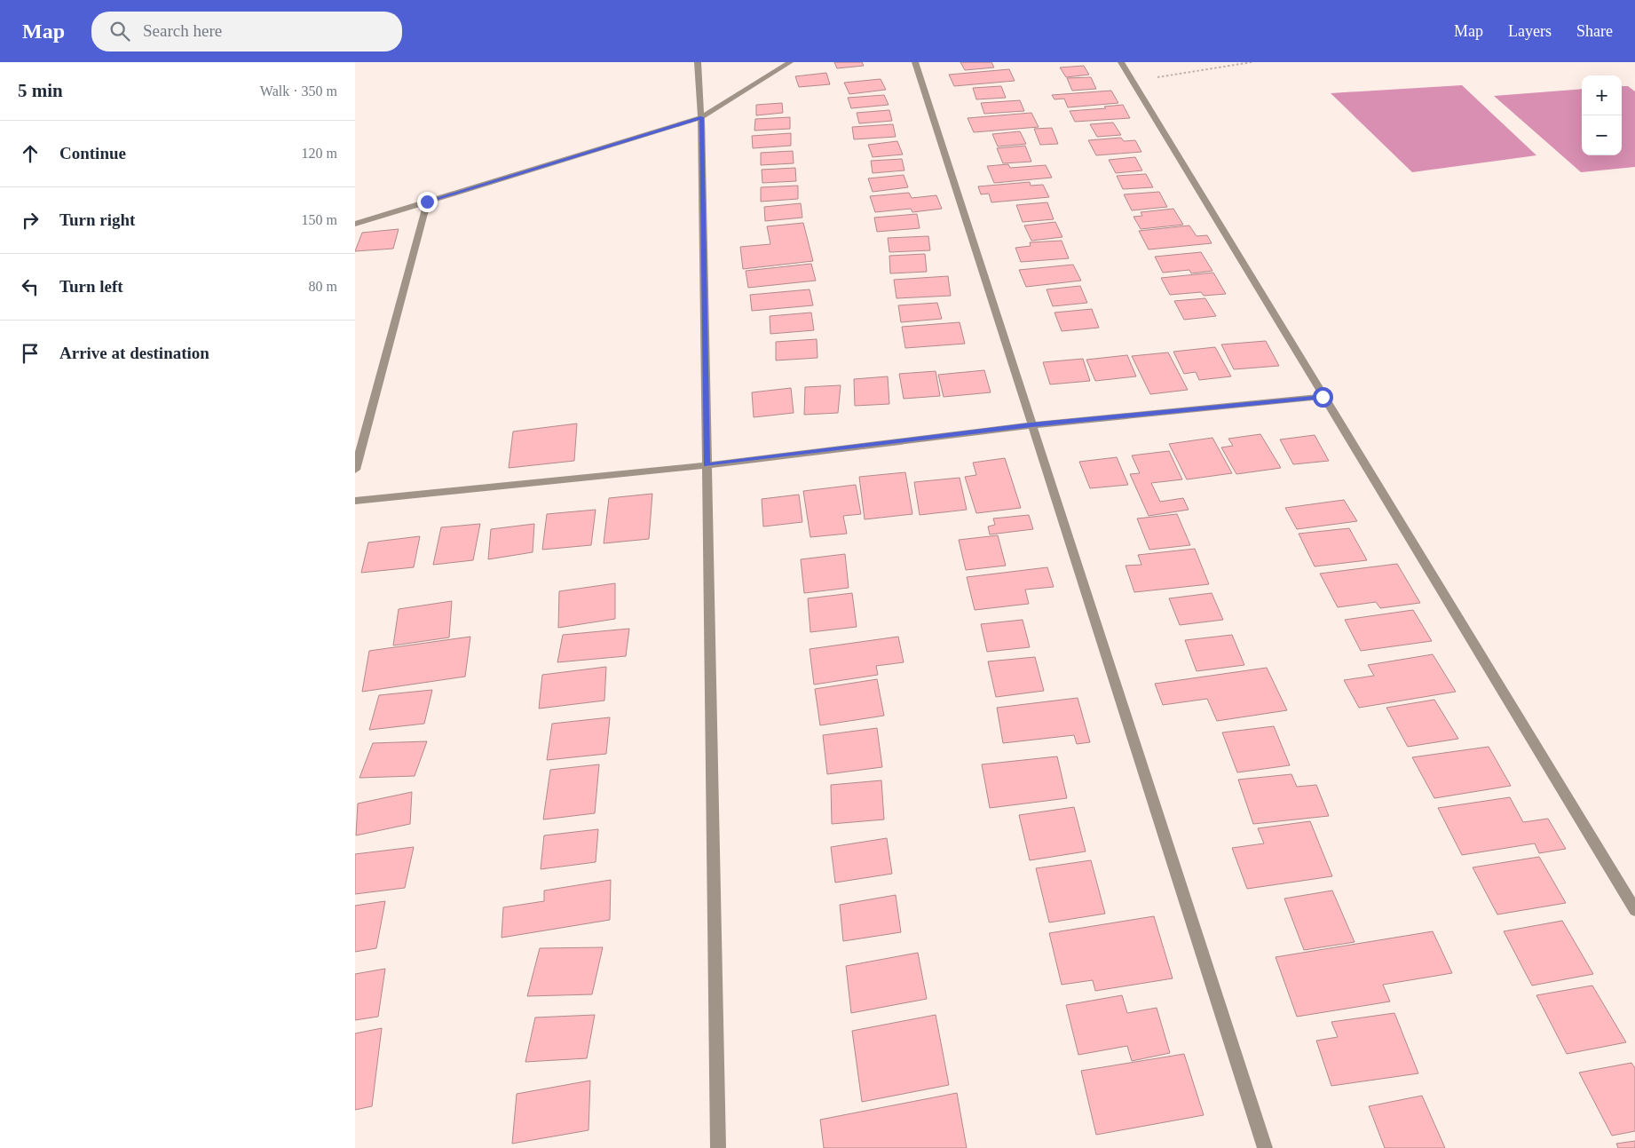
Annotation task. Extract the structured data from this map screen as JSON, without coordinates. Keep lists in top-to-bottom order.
{
  "page": {
    "header": "Map",
    "search": "Search here",
    "nav": ["Map", "Layers", "Share"],
    "heading": ["5 min", "Walk · 350 m"],
    "map_buttons": ["+", "−"],
    "list": [
      ["Continue", "120 m"],
      ["Turn right", "150 m"],
      ["Turn left", "80 m"],
      "Arrive at destination"
    ]
  }
}
